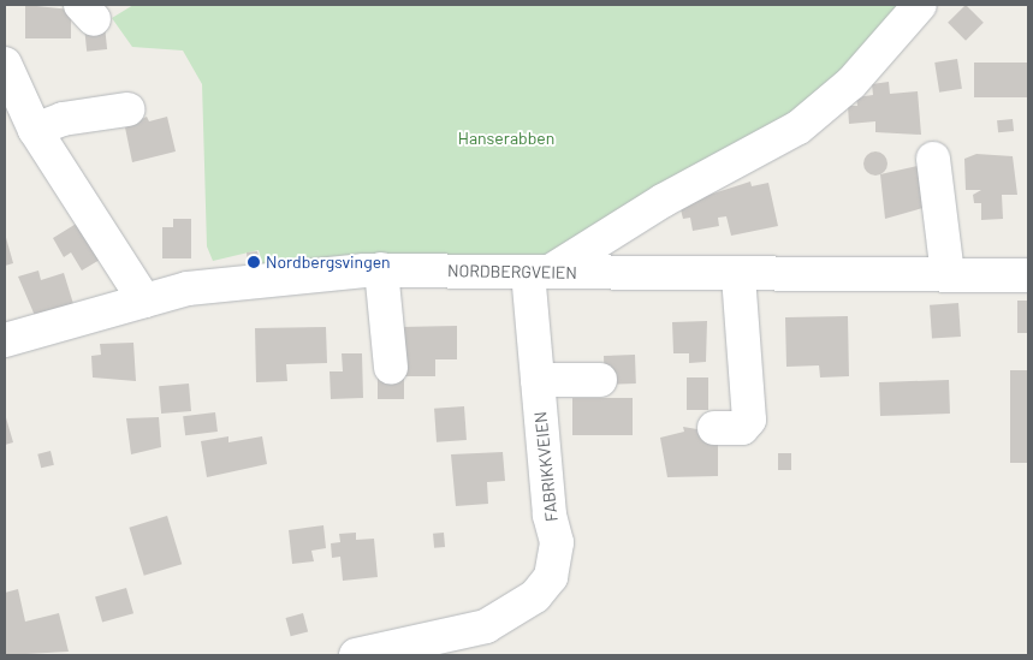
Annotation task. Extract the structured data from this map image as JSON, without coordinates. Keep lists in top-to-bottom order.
{
  "streets": {
    "street": ["NORDBERGVEIEN", "FABRIKKVEIEN"]
  },
  "crossings": [
    ["NORDBERGVEIEN", "FABRIKKVEIEN"]
  ],
  "parks": ["Hanserabben"],
  "places": ["Nordbergsvingen"]
}
